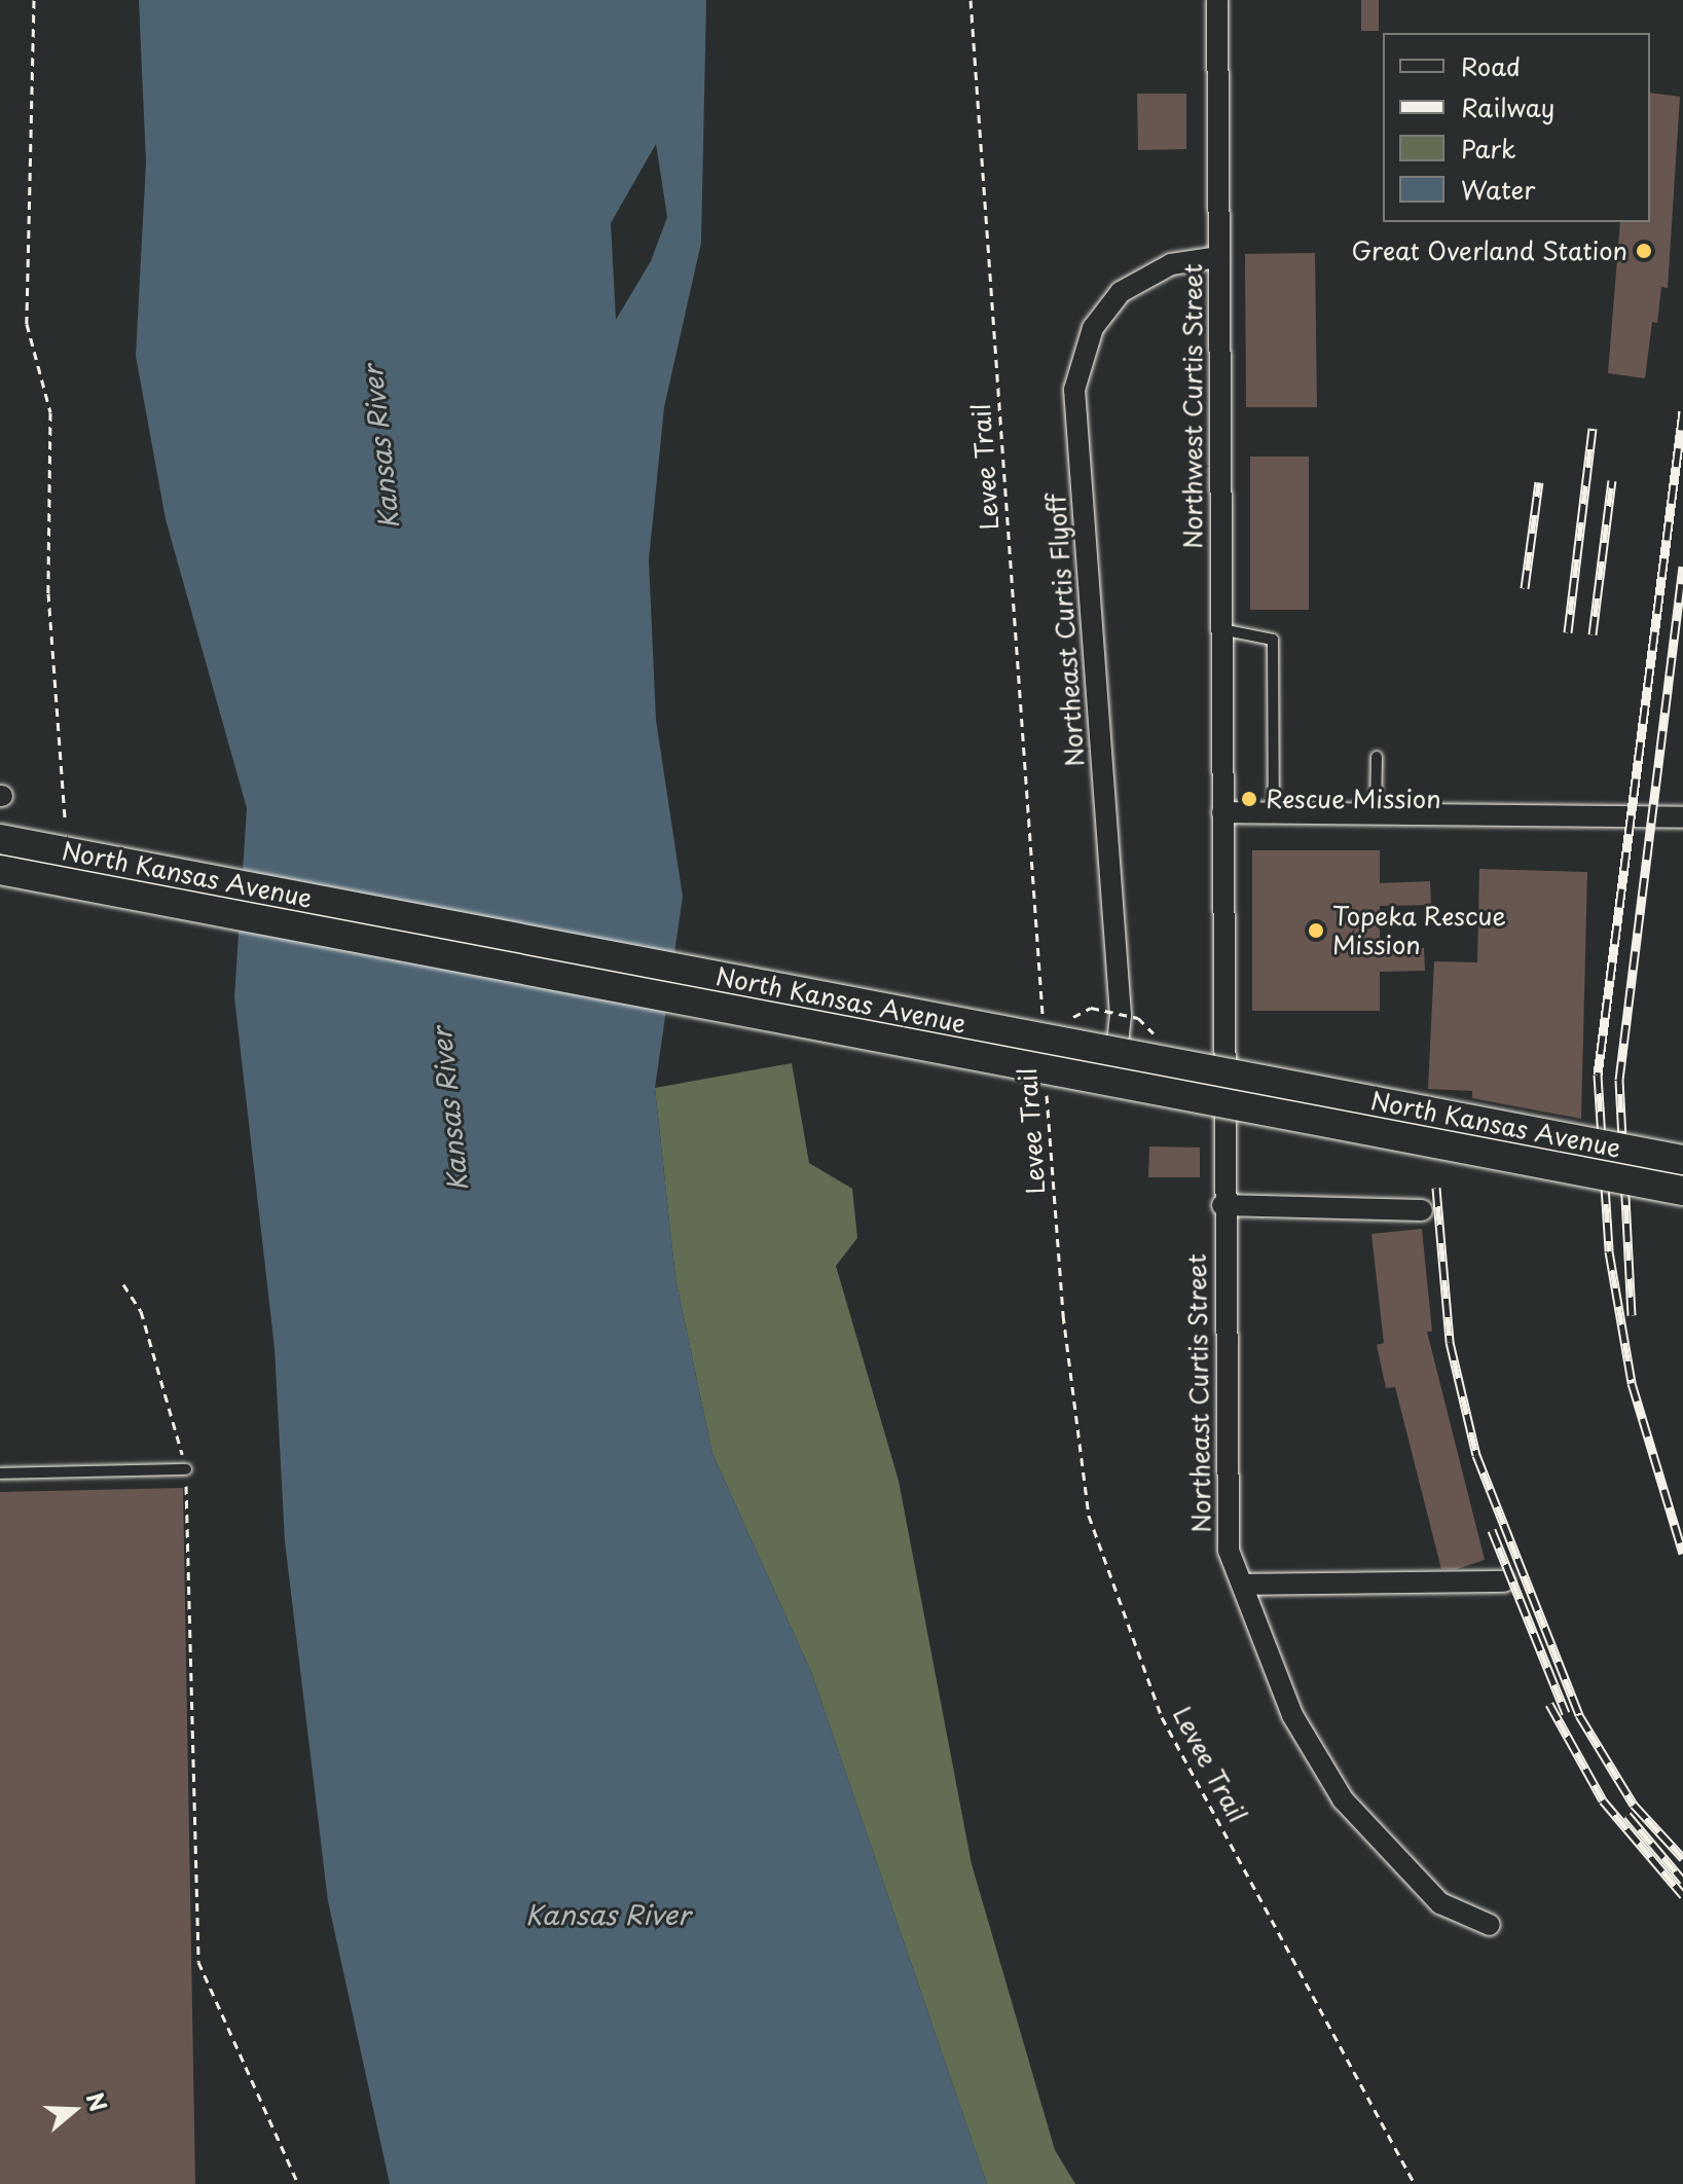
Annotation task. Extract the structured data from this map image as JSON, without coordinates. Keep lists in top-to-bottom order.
{
  "streets": {
    "main road": ["North Kansas Avenue"],
    "street": ["Northwest Curtis Street", "Northeast Curtis Flyoff", "Northeast Curtis Street"],
    "path": ["Levee Trail"]
  },
  "crossings": [
    ["Northwest Curtis Street", "Northeast Curtis Flyoff"],
    ["Northwest Curtis Street", "Northeast Curtis Street"],
    ["Northeast Curtis Flyoff", "North Kansas Avenue"]
  ],
  "water": ["Kansas River"],
  "places": ["Great Overland Station", "Rescue Mission", "Topeka Rescue Mission"],
  "legend": [
    "Road",
    "Railway",
    "Park",
    "Water"
  ],
  "north": "right"
}
